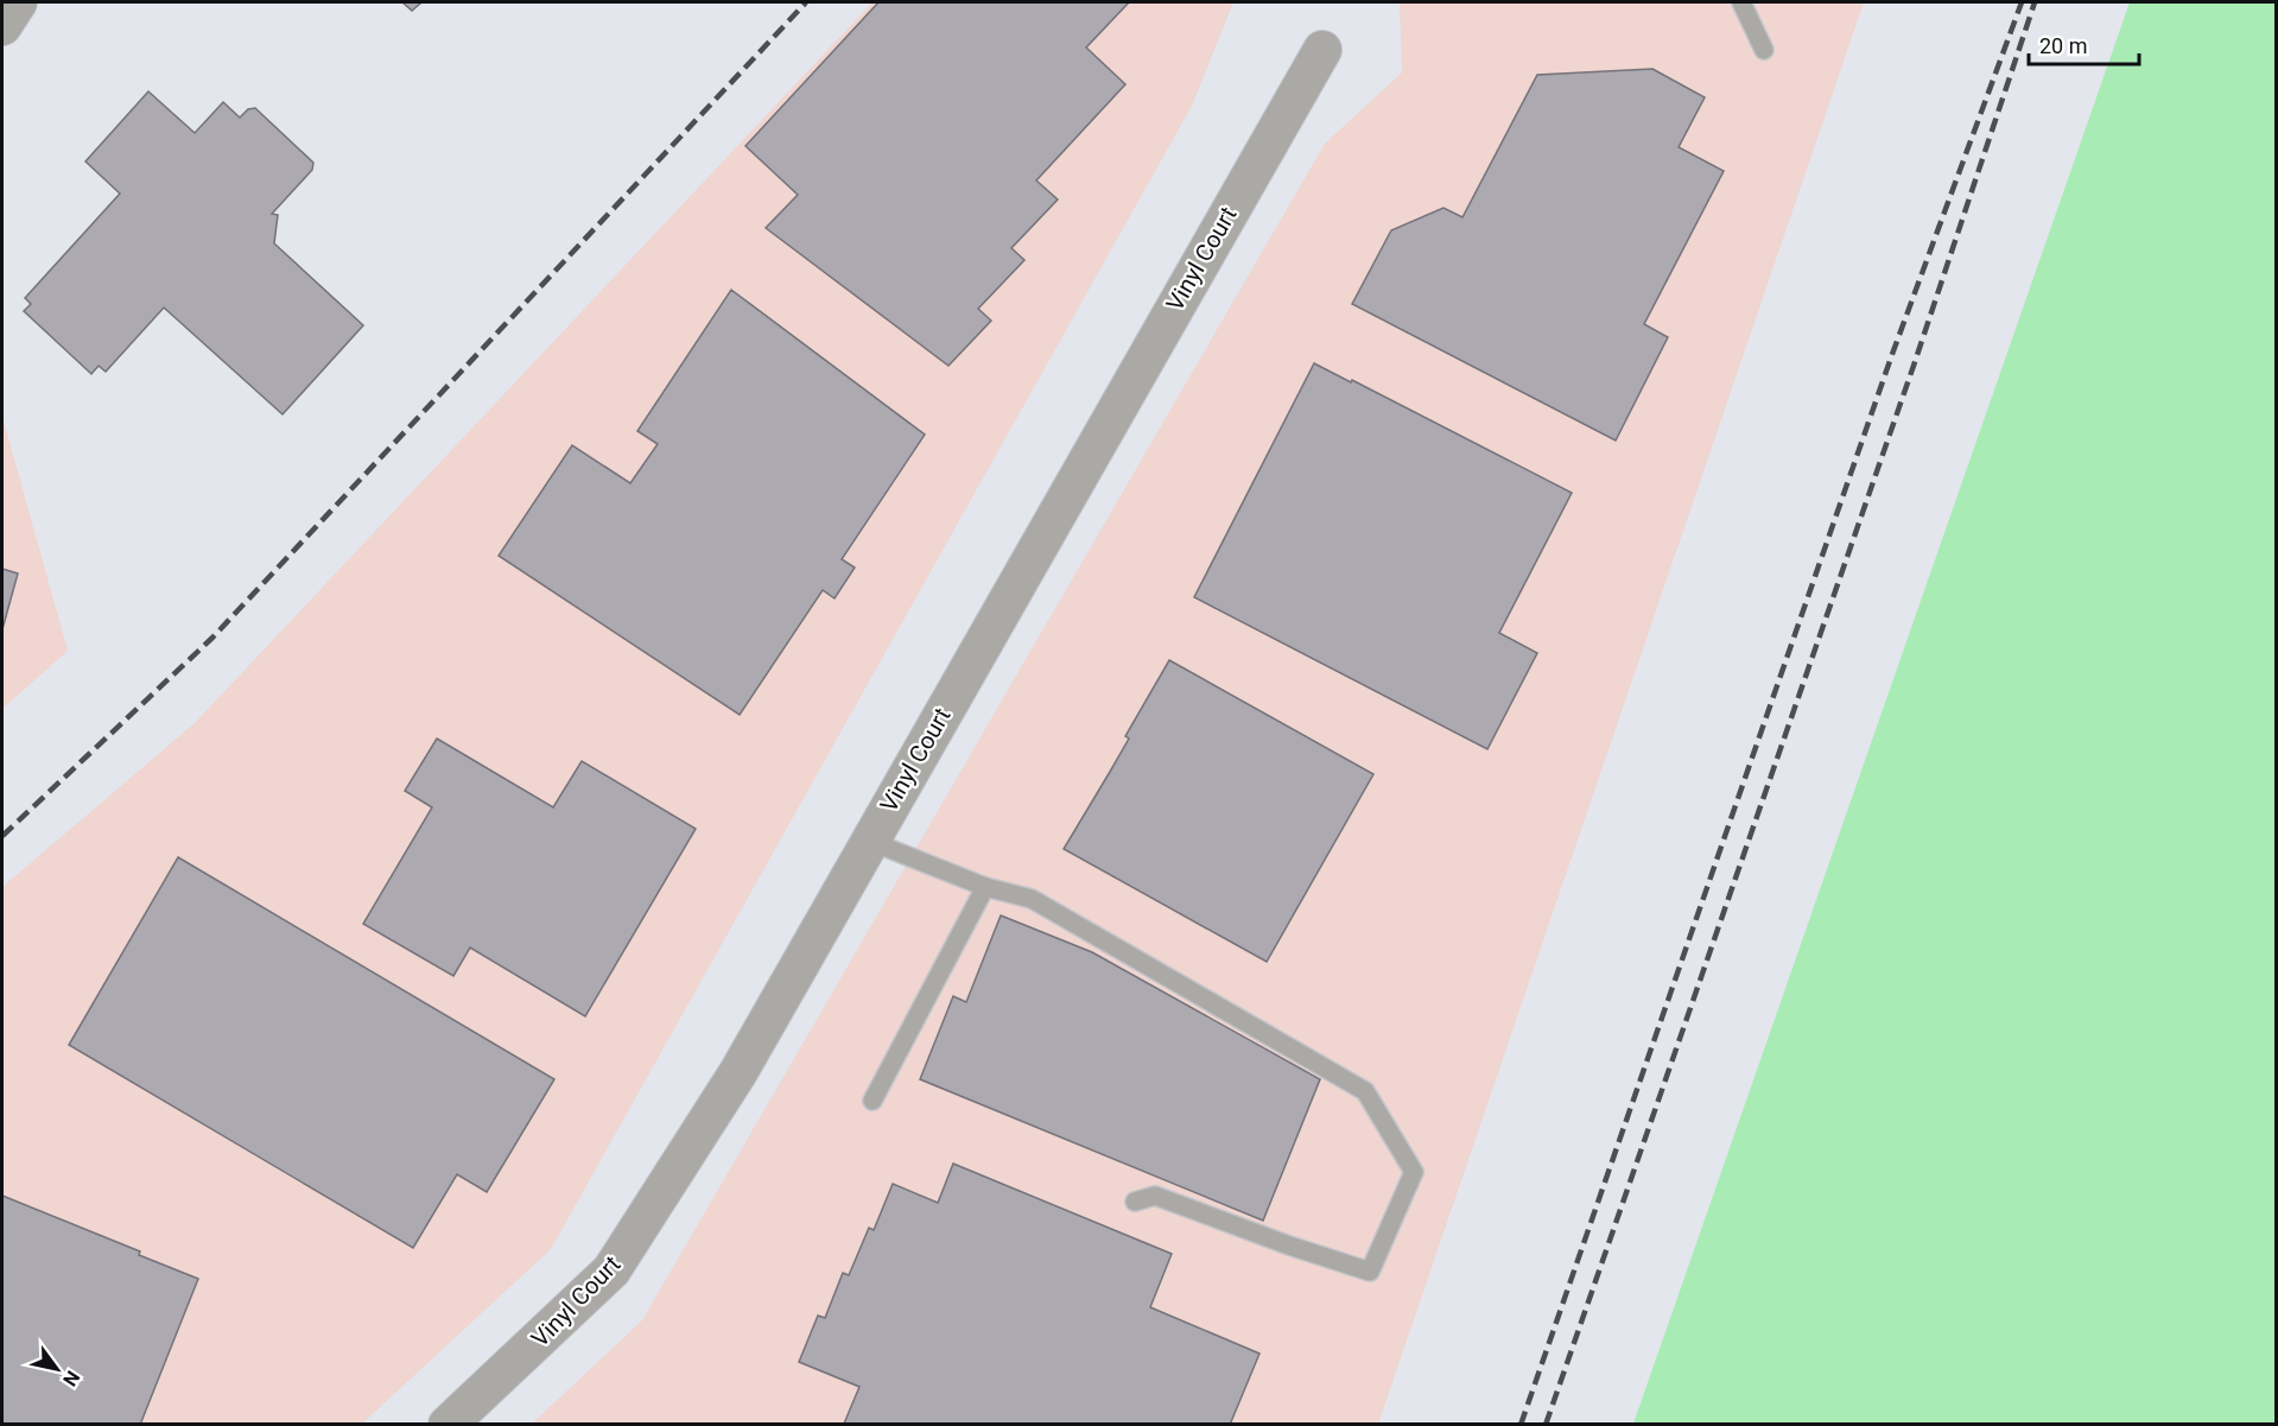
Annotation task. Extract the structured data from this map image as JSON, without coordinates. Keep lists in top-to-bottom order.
{
  "streets": {
    "street": ["Vinyl Court"]
  },
  "scale_bar": "20 m",
  "north": "bottom right"
}
